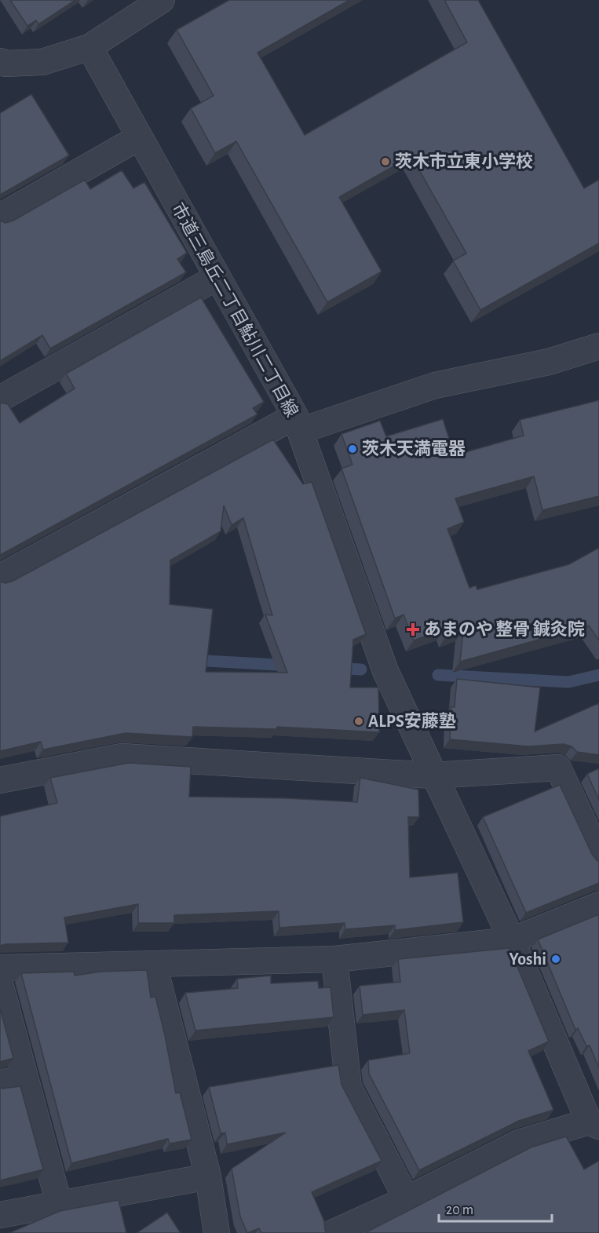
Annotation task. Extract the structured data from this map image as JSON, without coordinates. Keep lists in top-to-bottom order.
{
  "streets": {
    "street": ["市道三島丘二丁目鮎川二丁目線"]
  },
  "places": {
    "other": [
      "茨木市立東小学校",
      "茨木天満電器",
      "ALPS安藤塾",
      "Yoshi"
    ],
    "health": ["あまのや 整骨 鍼灸院"]
  },
  "scale_bar": "20 m"
}
